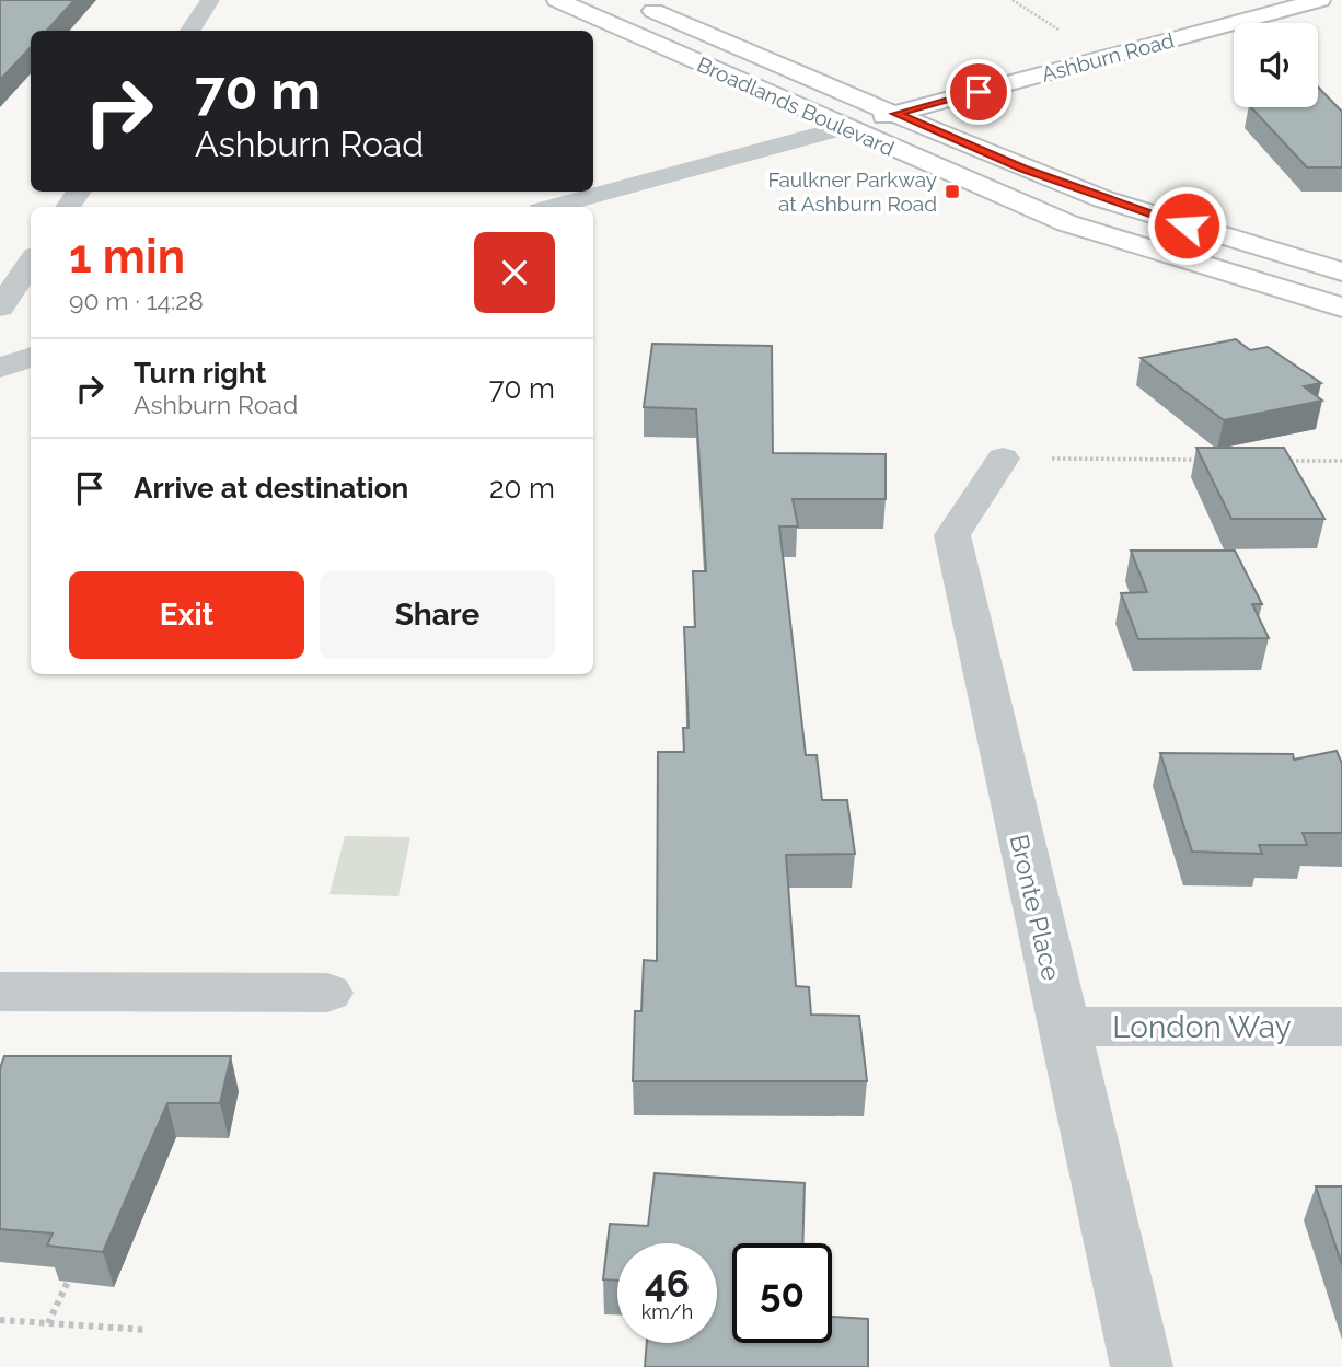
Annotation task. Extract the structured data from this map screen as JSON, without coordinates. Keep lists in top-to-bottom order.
{
  "streets": {
    "main road": ["Ashburn Road", "Broadlands Boulevard"],
    "street": ["Bronte Place", "London Way"]
  },
  "crossings": [
    ["Ashburn Road", "Broadlands Boulevard"],
    ["Bronte Place", "London Way"]
  ],
  "places": {
    "transit": ["Faulkner Parkway at Ashburn Road"]
  },
  "page": {
    "turn": ["70 m", "Ashburn Road"],
    "heading": ["1 min", "90 m · 14:28"],
    "list": [
      {
        "name": "Turn right",
        "note": "Ashburn Road",
        "value": "70 m"
      },
      {
        "name": "Arrive at destination",
        "value": "20 m"
      }
    ],
    "buttons": ["Exit", "Share"],
    "speed": "46 km/h",
    "limit": "50"
  }
}
